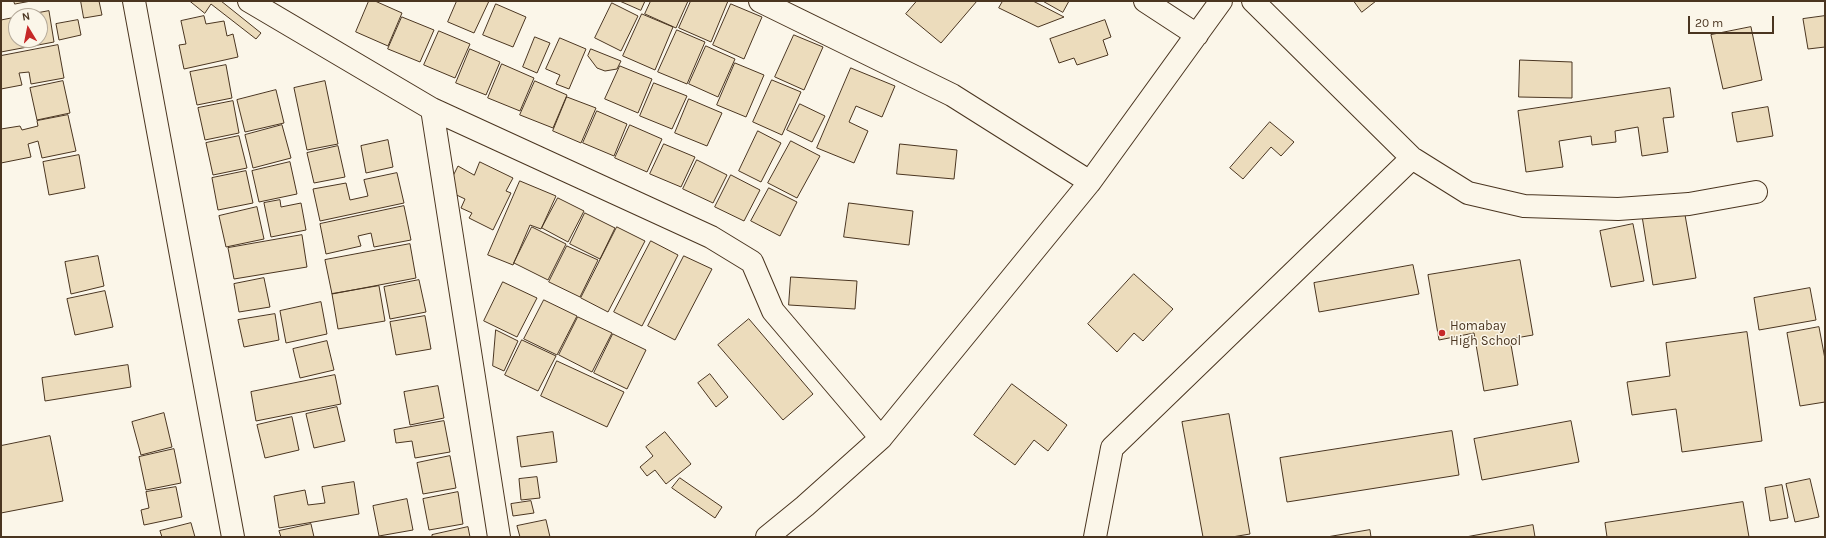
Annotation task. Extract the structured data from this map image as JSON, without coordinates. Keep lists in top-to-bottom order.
{
  "places": ["Homabay High School"],
  "scale_bar": "20 m",
  "north": "top"
}
